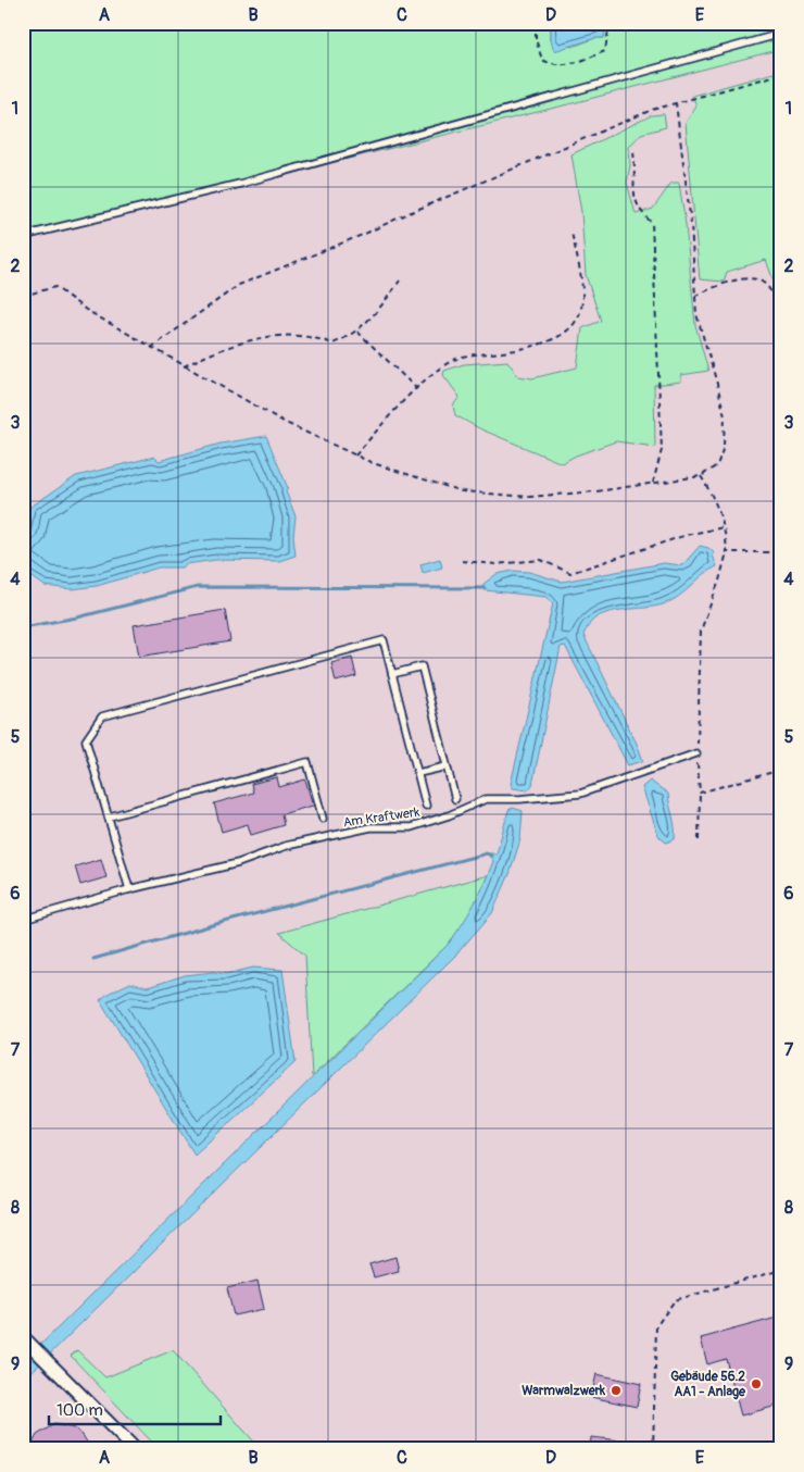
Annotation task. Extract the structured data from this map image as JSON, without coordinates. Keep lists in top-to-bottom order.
{
  "streets": {
    "lane": ["Am Kraftwerk"]
  },
  "places": ["Gebäude 56.2 AA1 - Anlage", "Warmwalzwerk"],
  "scale_bar": "100 m",
  "grid": {
    "columns": [
      "A",
      "B",
      "C",
      "D",
      "E"
    ],
    "rows": [
      "1",
      "2",
      "3",
      "4",
      "5",
      "6",
      "7",
      "8",
      "9"
    ]
  }
}
